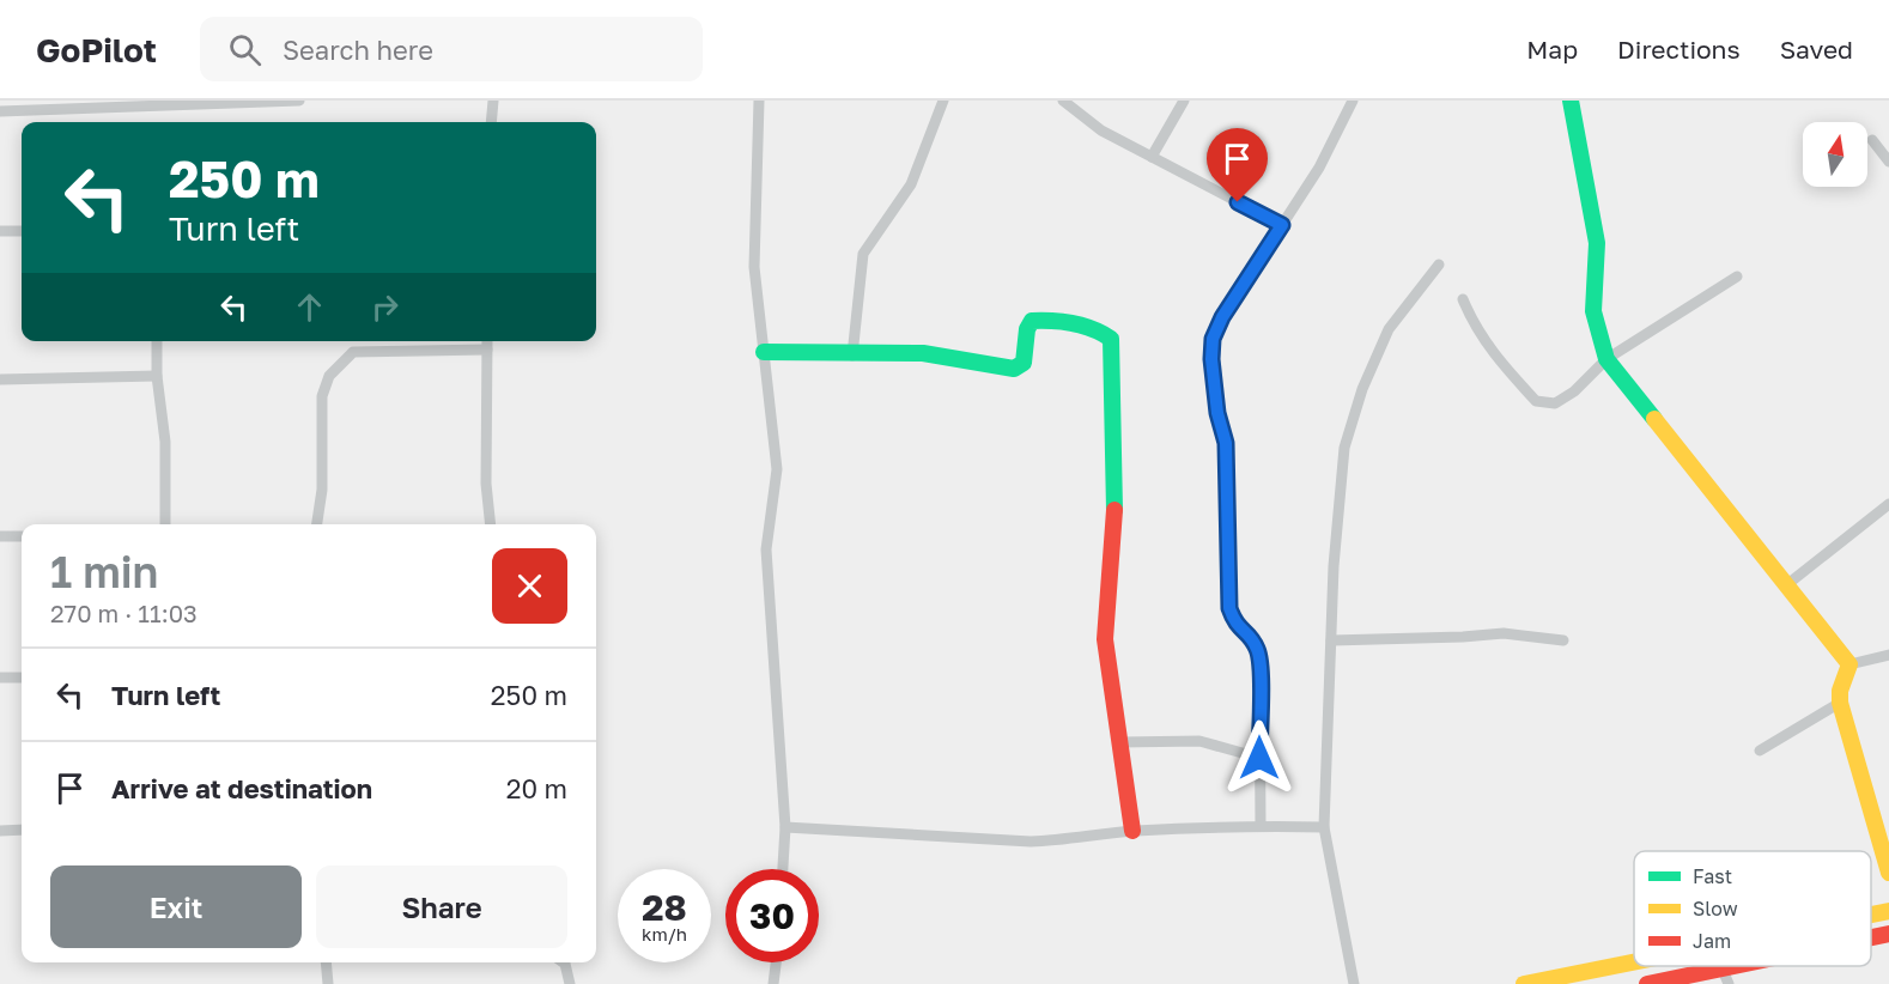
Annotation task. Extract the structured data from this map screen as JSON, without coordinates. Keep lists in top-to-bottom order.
{
  "legend": ["Fast", "Slow", "Jam"],
  "north": "top",
  "page": {
    "header": "GoPilot",
    "search": "Search here",
    "nav": ["Map", "Directions", "Saved"],
    "turn": ["250 m", "Turn left"],
    "heading": ["1 min", "270 m · 11:03"],
    "list": [
      {
        "name": "Turn left",
        "value": "250 m"
      },
      {
        "name": "Arrive at destination",
        "value": "20 m"
      }
    ],
    "buttons": ["Exit", "Share"],
    "speed": "28 km/h",
    "limit": "30"
  }
}
